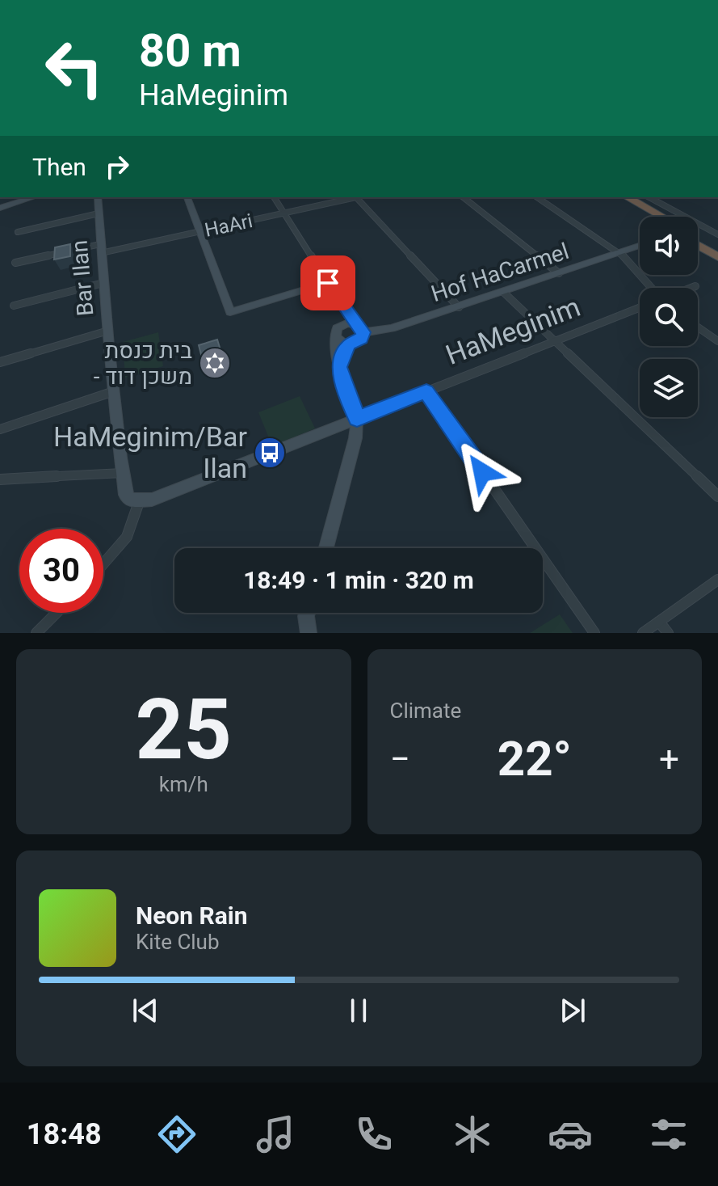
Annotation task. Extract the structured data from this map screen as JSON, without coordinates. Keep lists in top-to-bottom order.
{
  "streets": {
    "street": [
      "HaAri",
      "Hof HaCarmel",
      "Bar Ilan",
      "HaMeginim"
    ]
  },
  "crossings": [
    ["HaAri", "Bar Ilan"],
    ["Bar Ilan", "HaMeginim"]
  ],
  "places": {
    "synagogue": ["בית כנסת - משכן דוד"],
    "bus stop": ["HaMeginim/Bar Ilan"]
  },
  "page": {
    "turn": ["80 m", "HaMeginim"],
    "then": "Then",
    "limit": "30",
    "trip": "18:49 · 1 min · 320 m",
    "tile": [
      ["25", "km/h"],
      "Climate"
    ],
    "heat": ["−", "22°", "+"],
    "song": ["Neon Rain", "Kite Club"],
    "tabs": "18:48"
  }
}
